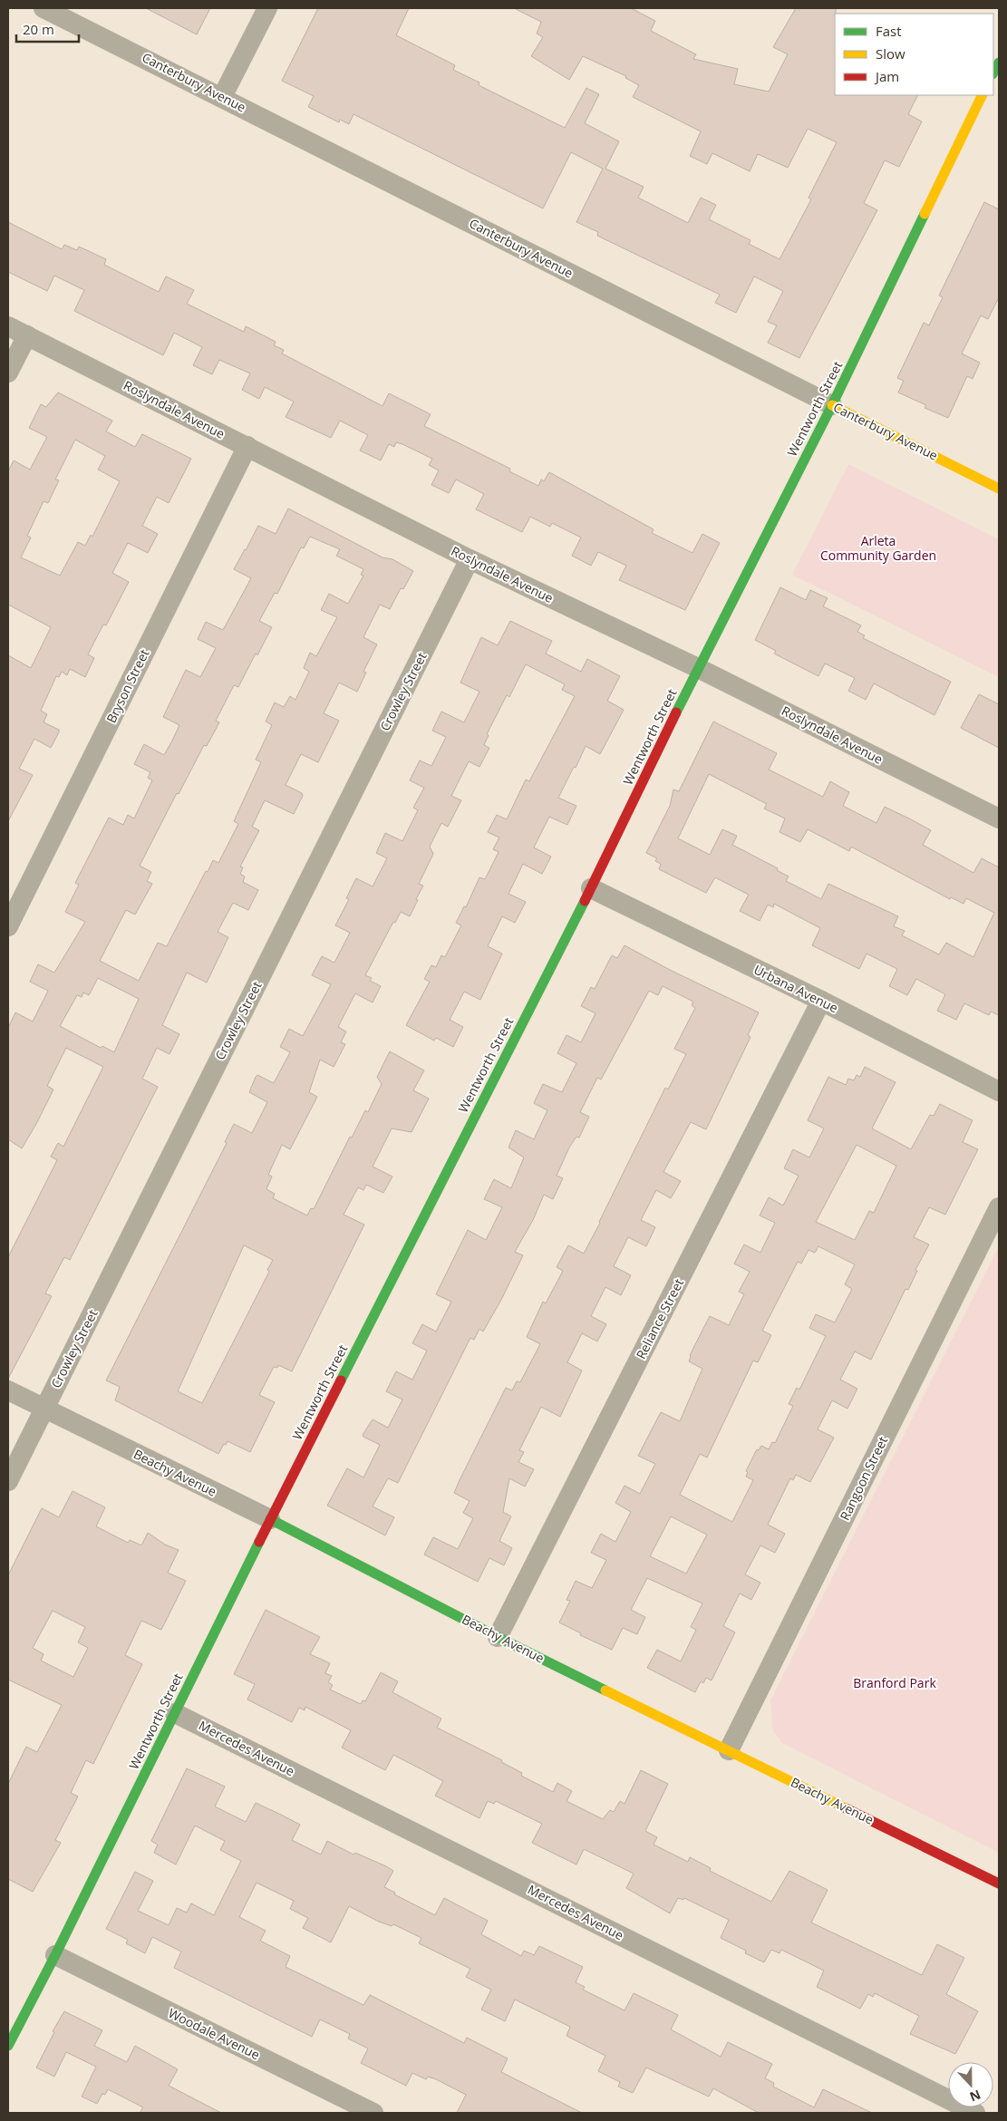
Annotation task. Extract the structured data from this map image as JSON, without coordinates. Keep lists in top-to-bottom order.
{
  "streets": {
    "street": [
      "Canterbury Avenue",
      "Wentworth Street",
      "Roslyndale Avenue",
      "Bryson Street",
      "Crowley Street",
      "Urbana Avenue",
      "Reliance Street",
      "Beachy Avenue",
      "Rangoon Street",
      "Mercedes Avenue",
      "Woodale Avenue"
    ]
  },
  "crossings": [
    ["Canterbury Avenue", "Wentworth Street"],
    ["Wentworth Street", "Roslyndale Avenue"],
    ["Wentworth Street", "Urbana Avenue"],
    ["Wentworth Street", "Beachy Avenue"],
    ["Wentworth Street", "Mercedes Avenue"],
    ["Wentworth Street", "Woodale Avenue"],
    ["Roslyndale Avenue", "Bryson Street"],
    ["Roslyndale Avenue", "Crowley Street"],
    ["Crowley Street", "Beachy Avenue"],
    ["Urbana Avenue", "Reliance Street"],
    ["Reliance Street", "Beachy Avenue"],
    ["Beachy Avenue", "Rangoon Street"]
  ],
  "parks": ["Arleta Community Garden", "Branford Park"],
  "legend": ["Fast", "Slow", "Jam"],
  "scale_bar": "20 m",
  "north": "bottom"
}
